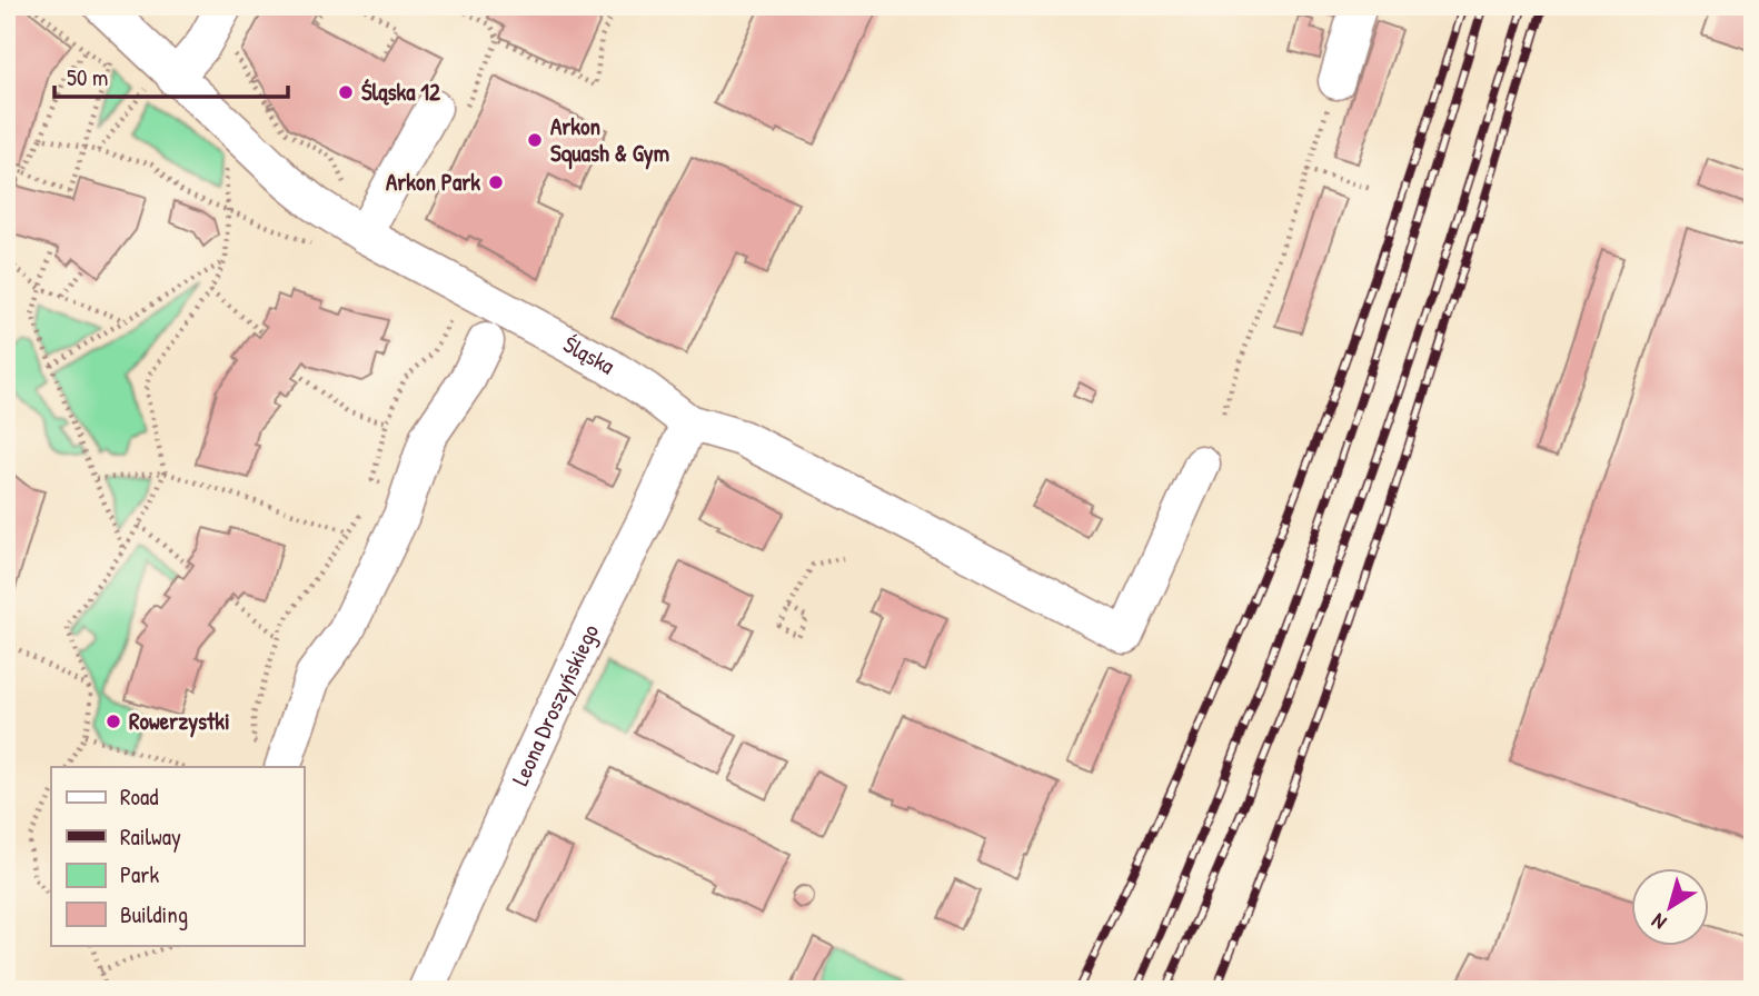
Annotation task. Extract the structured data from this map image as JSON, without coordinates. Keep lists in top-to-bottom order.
{
  "streets": {
    "street": ["Śląska", "Leona Droszyńskiego"]
  },
  "crossings": [
    ["Śląska", "Leona Droszyńskiego"]
  ],
  "places": [
    "Śląska 12",
    "Arkon Squash & Gym",
    "Arkon Park",
    "Rowerzystki"
  ],
  "legend": [
    "Road",
    "Railway",
    "Park",
    "Building"
  ],
  "scale_bar": "50 m",
  "north": "bottom left"
}
